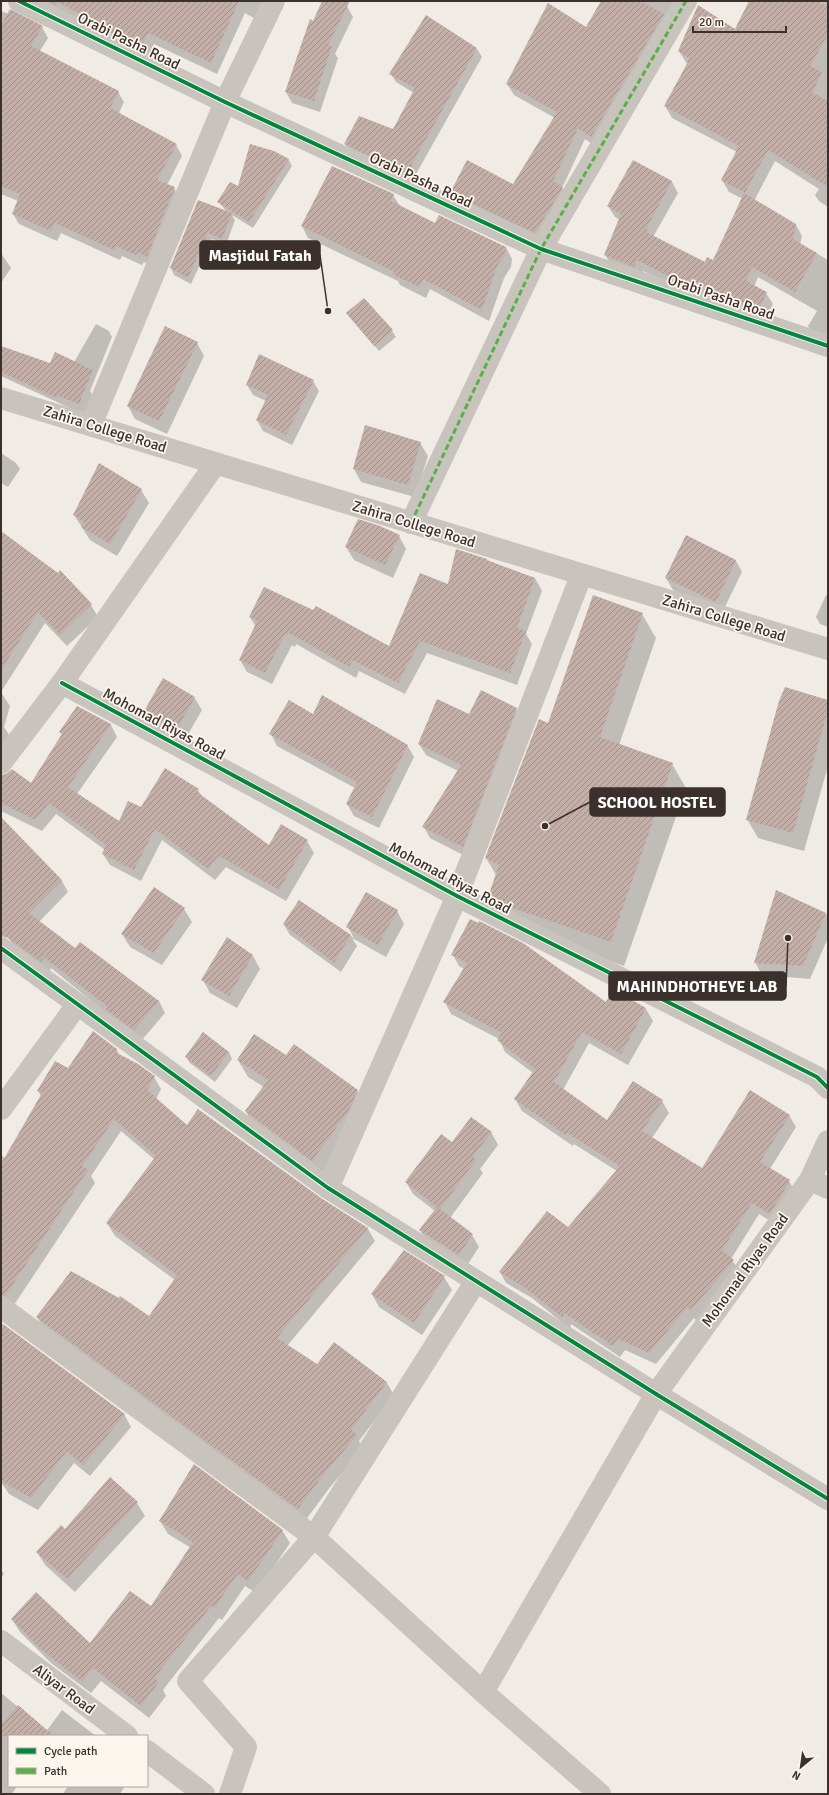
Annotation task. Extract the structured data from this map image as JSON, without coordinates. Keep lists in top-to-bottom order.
{
  "streets": {
    "street": [
      "Orabi Pasha Road",
      "Zahira College Road",
      "Mohomad Riyas Road",
      "Aliyar Road"
    ]
  },
  "places": ["Masjidul Fatah", "SCHOOL HOSTEL", "MAHINDHOTHEYE LAB"],
  "legend": ["Cycle path", "Path"],
  "scale_bar": "20 m",
  "north": "bottom left"
}
